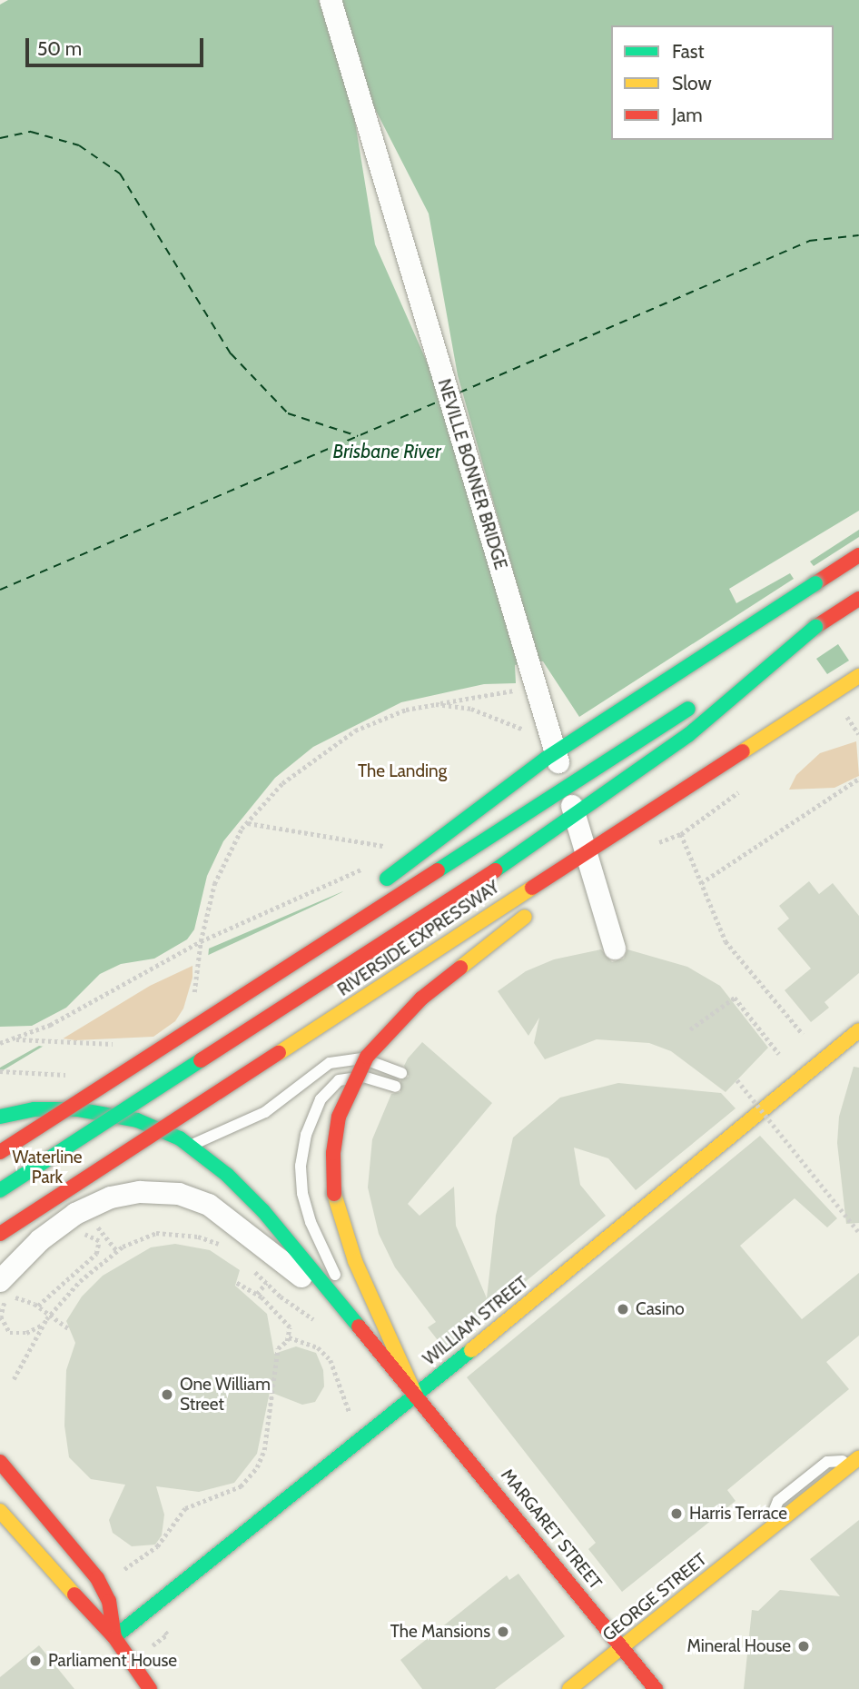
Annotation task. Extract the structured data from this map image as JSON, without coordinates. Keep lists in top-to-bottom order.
{
  "streets": {
    "main road": [
      "RIVERSIDE EXPRESSWAY",
      "WILLIAM STREET",
      "MARGARET STREET",
      "GEORGE STREET"
    ],
    "street": ["NEVILLE BONNER BRIDGE"]
  },
  "crossings": [
    ["WILLIAM STREET", "MARGARET STREET"],
    ["MARGARET STREET", "GEORGE STREET"]
  ],
  "water": ["Brisbane River"],
  "parks": ["The Landing", "Waterline Park"],
  "places": [
    "Casino",
    "One William Street",
    "Harris Terrace",
    "The Mansions",
    "Mineral House",
    "Parliament House"
  ],
  "legend": ["Fast", "Slow", "Jam"],
  "scale_bar": "50 m"
}
